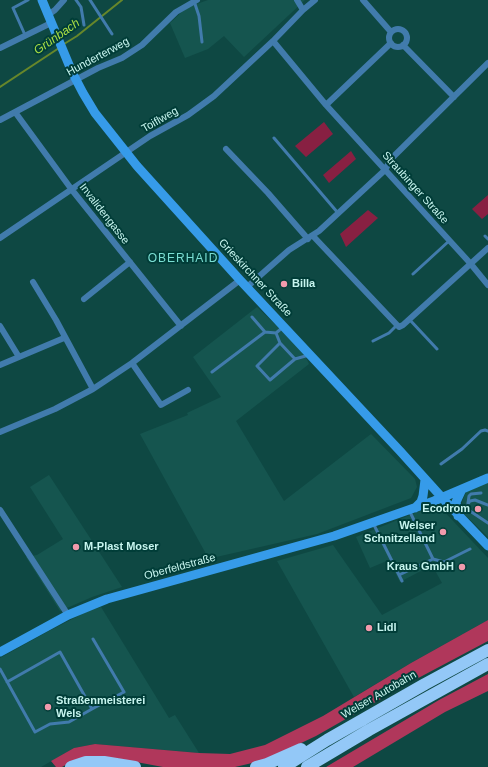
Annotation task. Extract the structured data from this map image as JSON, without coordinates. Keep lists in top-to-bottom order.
{
  "streets": {
    "highway": ["Welser Autobahn"],
    "main road": ["Grieskirchner Straße", "Oberfeldstraße"],
    "street": [
      "Hunderterweg",
      "Toiflweg",
      "Straubinger Straße",
      "Invalidengasse"
    ]
  },
  "crossings": [
    ["Hunderterweg", "Invalidengasse"],
    ["Hunderterweg", "Grieskirchner Straße"],
    ["Toiflweg", "Straubinger Straße"],
    ["Toiflweg", "Invalidengasse"],
    ["Toiflweg", "Grieskirchner Straße"],
    ["Grieskirchner Straße", "Oberfeldstraße"]
  ],
  "districts": ["OBERHAID"],
  "water": ["Grünbach"],
  "places": [
    "Billa",
    "Ecodrom",
    "Welser Schnitzelland",
    "M-Plast Moser",
    "Kraus GmbH",
    "Lidl",
    "Straßenmeisterei Wels"
  ]
}
